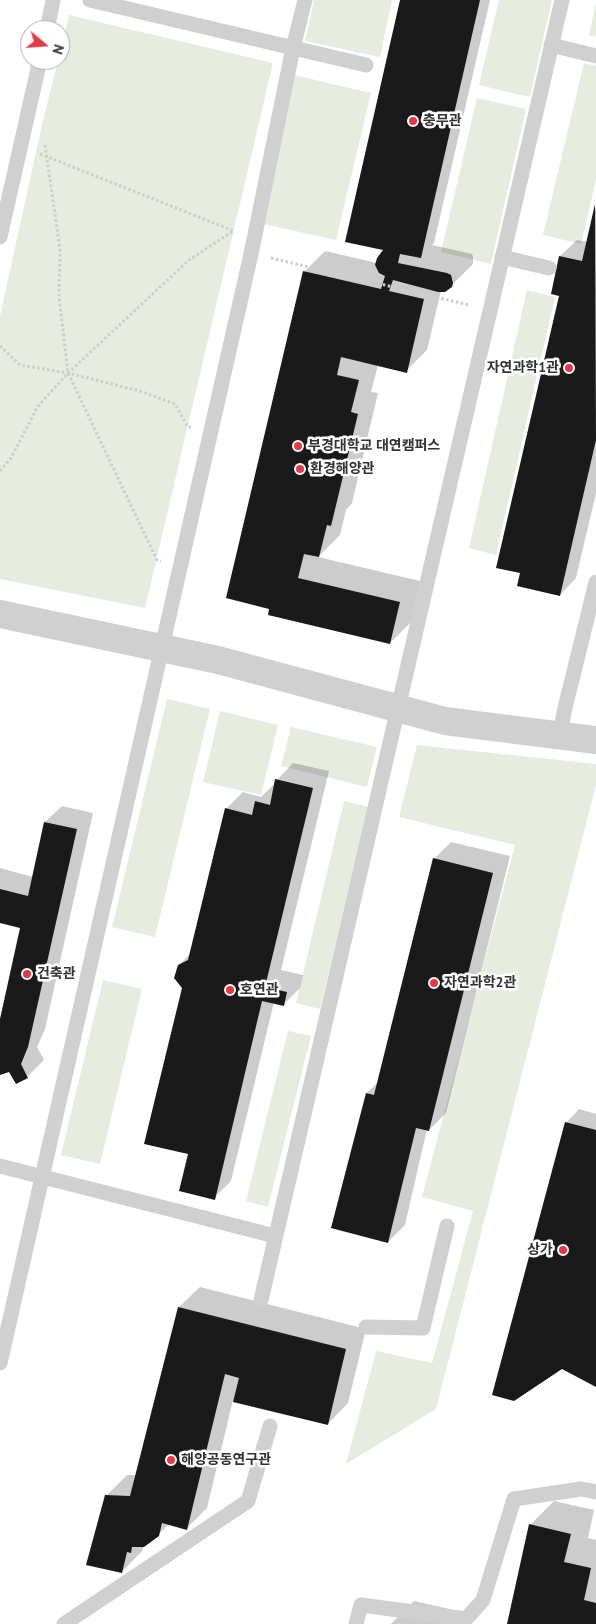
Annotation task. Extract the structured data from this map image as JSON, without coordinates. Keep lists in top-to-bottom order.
{
  "places": [
    "충무관",
    "자연과학1관",
    "부경대학교 대연캠퍼스",
    "환경해양관",
    "건축관",
    "자연과학2관",
    "호연관",
    "상가",
    "해양공동연구관"
  ],
  "north": "right"
}
